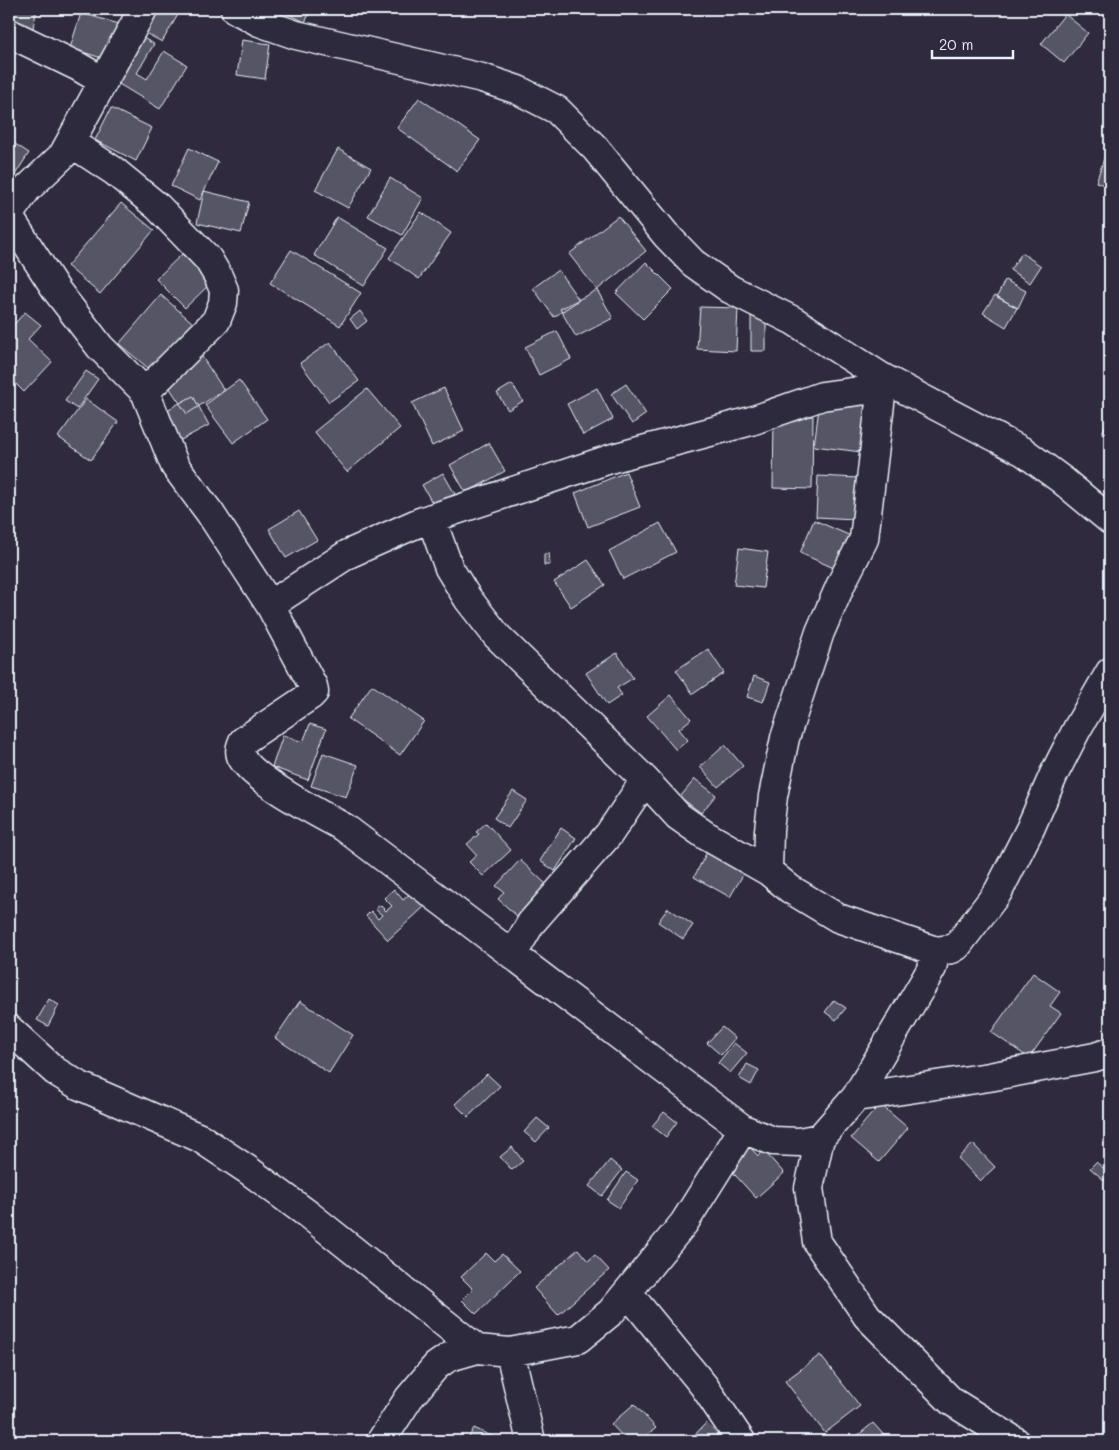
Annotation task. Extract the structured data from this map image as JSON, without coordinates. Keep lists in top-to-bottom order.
{
  "scale_bar": "20 m"
}
